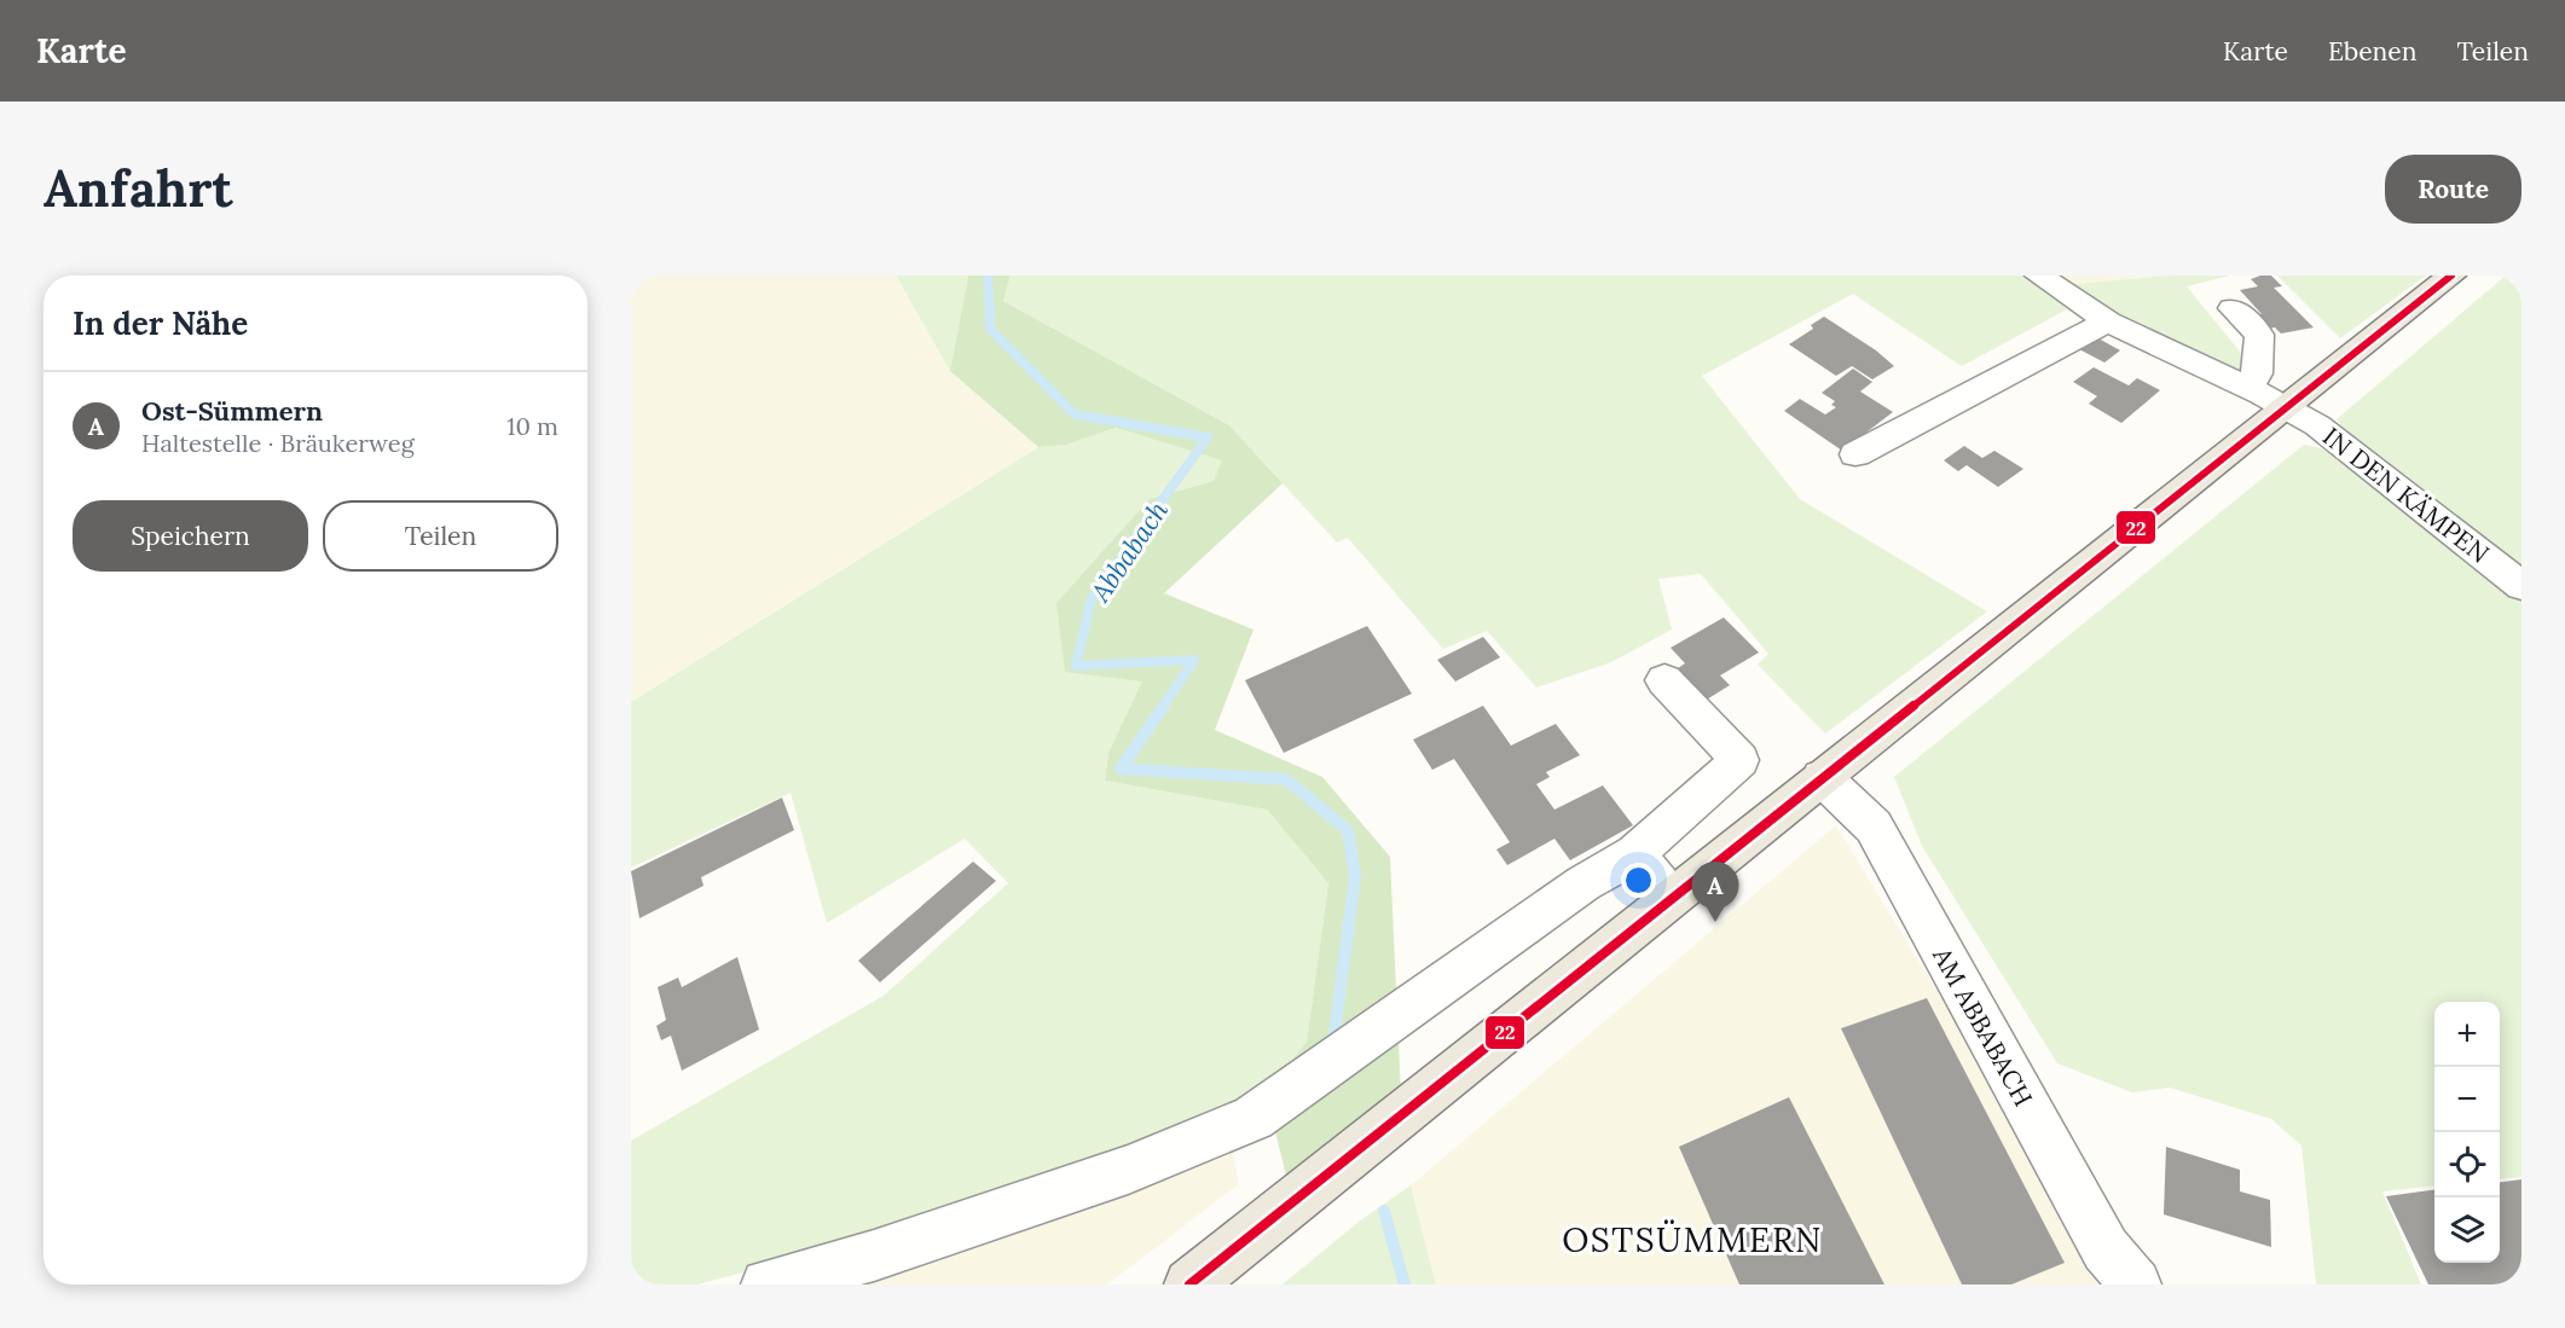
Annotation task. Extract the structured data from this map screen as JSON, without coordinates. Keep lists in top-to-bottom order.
{
  "streets": {
    "street": ["IN DEN KÄMPEN", "AM ABBABACH"]
  },
  "districts": ["OSTSÜMMERN"],
  "water": ["Abbabach"],
  "lines": ["transit line 22"],
  "page": {
    "header": "Karte",
    "nav": ["Karte", "Ebenen", "Teilen"],
    "buttons": [
      "Route",
      ["Speichern", "Teilen"]
    ],
    "title": "Anfahrt",
    "heading": "In der Nähe",
    "list": [
      {
        "mark": "A",
        "name": "Ost-Sümmern",
        "note": "Haltestelle · Bräukerweg",
        "value": "10 m"
      }
    ],
    "pins": "A",
    "map_buttons": ["+", "−"]
  }
}
